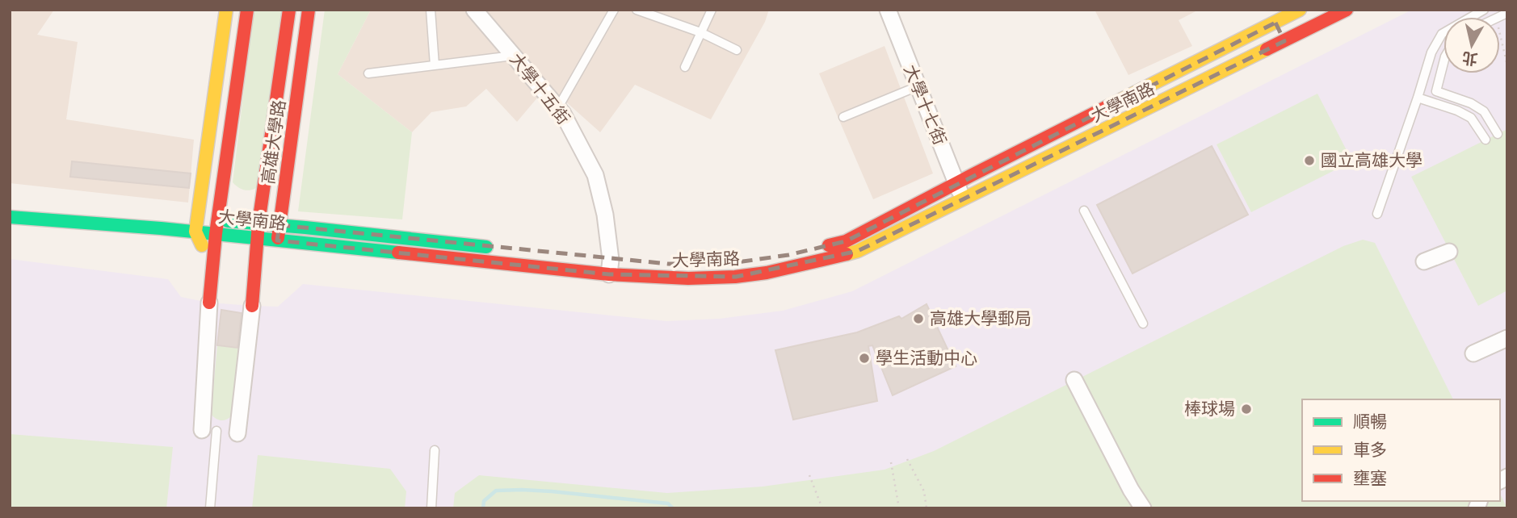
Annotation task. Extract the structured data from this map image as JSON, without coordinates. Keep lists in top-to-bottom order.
{
  "streets": {
    "street": [
      "大學十五街",
      "大學南路",
      "大學十七街",
      "高雄大學路"
    ]
  },
  "crossings": [
    ["大學十五街", "大學南路"],
    ["大學南路", "大學十七街"],
    ["大學南路", "高雄大學路"]
  ],
  "places": [
    "國立高雄大學",
    "高雄大學郵局",
    "學生活動中心",
    "棒球場"
  ],
  "legend": ["順暢", "車多", "壅塞"],
  "north": "bottom"
}
